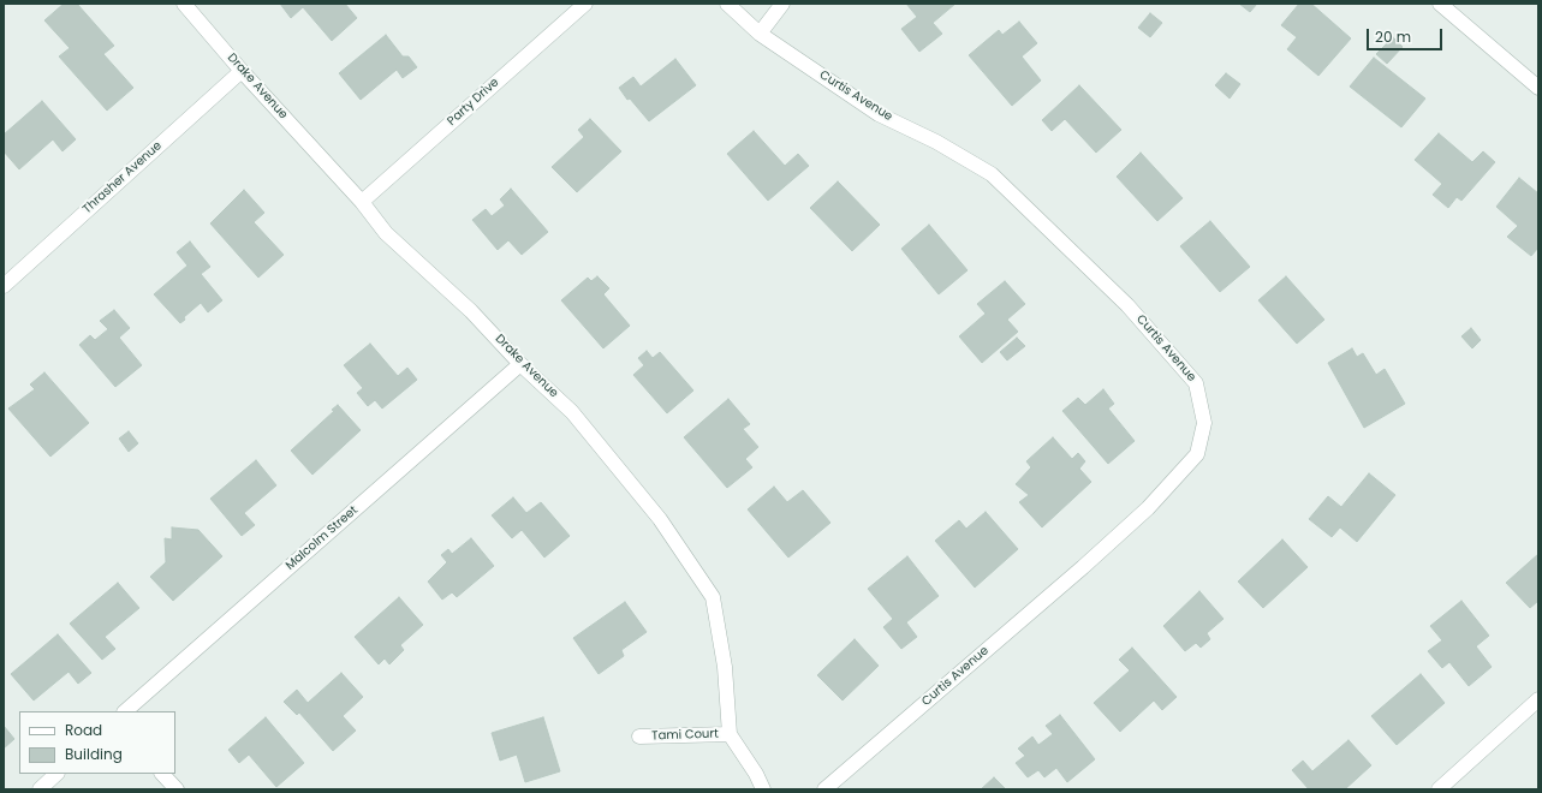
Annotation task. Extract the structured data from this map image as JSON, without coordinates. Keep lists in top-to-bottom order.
{
  "streets": {
    "street": [
      "Drake Avenue",
      "Curtis Avenue",
      "Party Drive",
      "Thrasher Avenue",
      "Malcolm Street",
      "Tami Court"
    ]
  },
  "crossings": [
    ["Drake Avenue", "Party Drive"],
    ["Drake Avenue", "Thrasher Avenue"],
    ["Drake Avenue", "Malcolm Street"],
    ["Drake Avenue", "Tami Court"]
  ],
  "legend": ["Road", "Building"],
  "scale_bar": "20 m"
}
